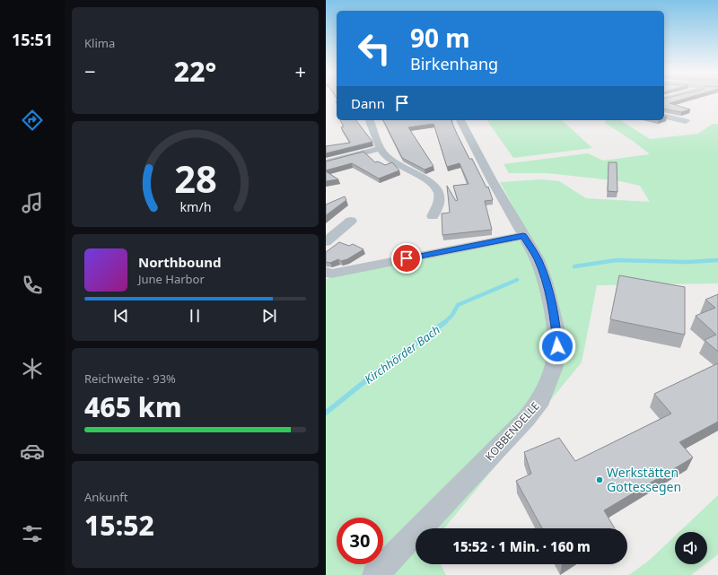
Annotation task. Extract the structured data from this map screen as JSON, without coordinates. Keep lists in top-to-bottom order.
{
  "streets": {
    "street": ["KOBBENDELLE"]
  },
  "water": ["Kirchhörder Bach"],
  "places": ["Werkstätten Gottessegen"],
  "page": {
    "tabs": "15:51",
    "tile": [
      "Klima",
      ["Reichweite · 93%", "465 km"],
      ["Ankunft", "15:52"]
    ],
    "turn": ["90 m", "Birkenhang"],
    "heat": ["−", "22°", "+"],
    "then": "Dann",
    "song": ["Northbound", "June Harbor"],
    "limit": "30",
    "trip": "15:52 · 1 Min. · 160 m",
    "gauge": ["28", "km/h"]
  }
}
